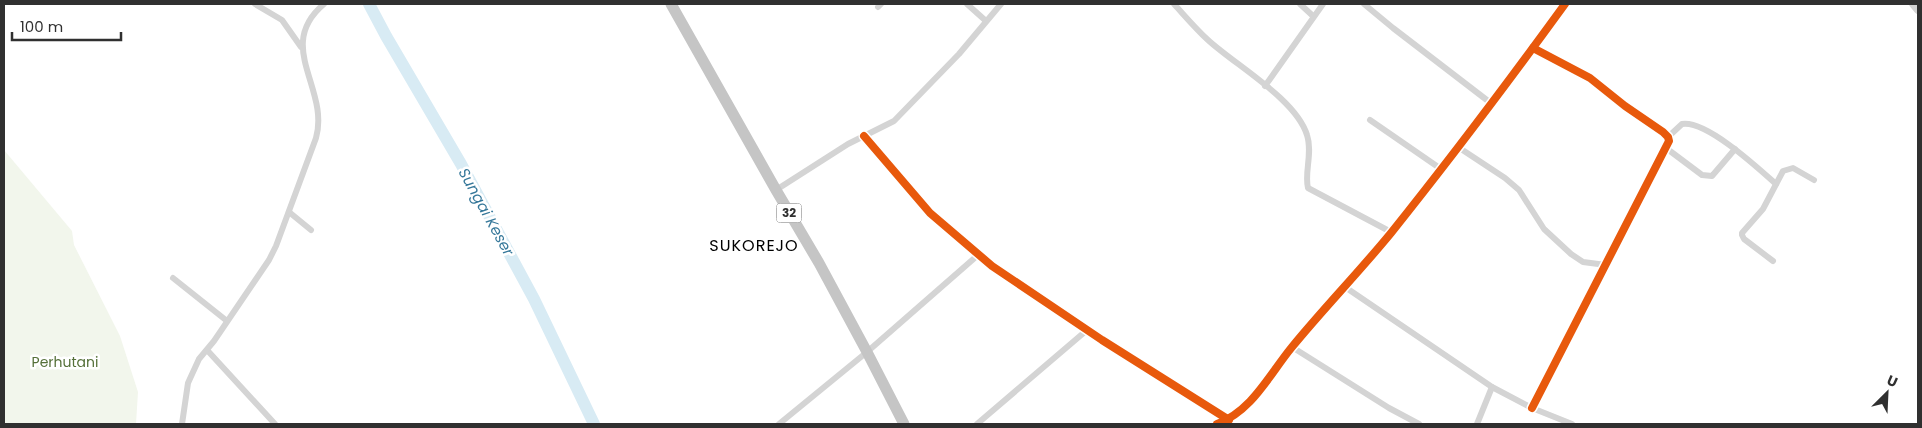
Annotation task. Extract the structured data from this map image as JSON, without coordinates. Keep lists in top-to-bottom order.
{
  "streets": {
    "highway": ["32"]
  },
  "districts": ["SUKOREJO"],
  "water": ["Sungai Keser"],
  "parks": ["Perhutani"],
  "scale_bar": "100 m",
  "north": "top right"
}
